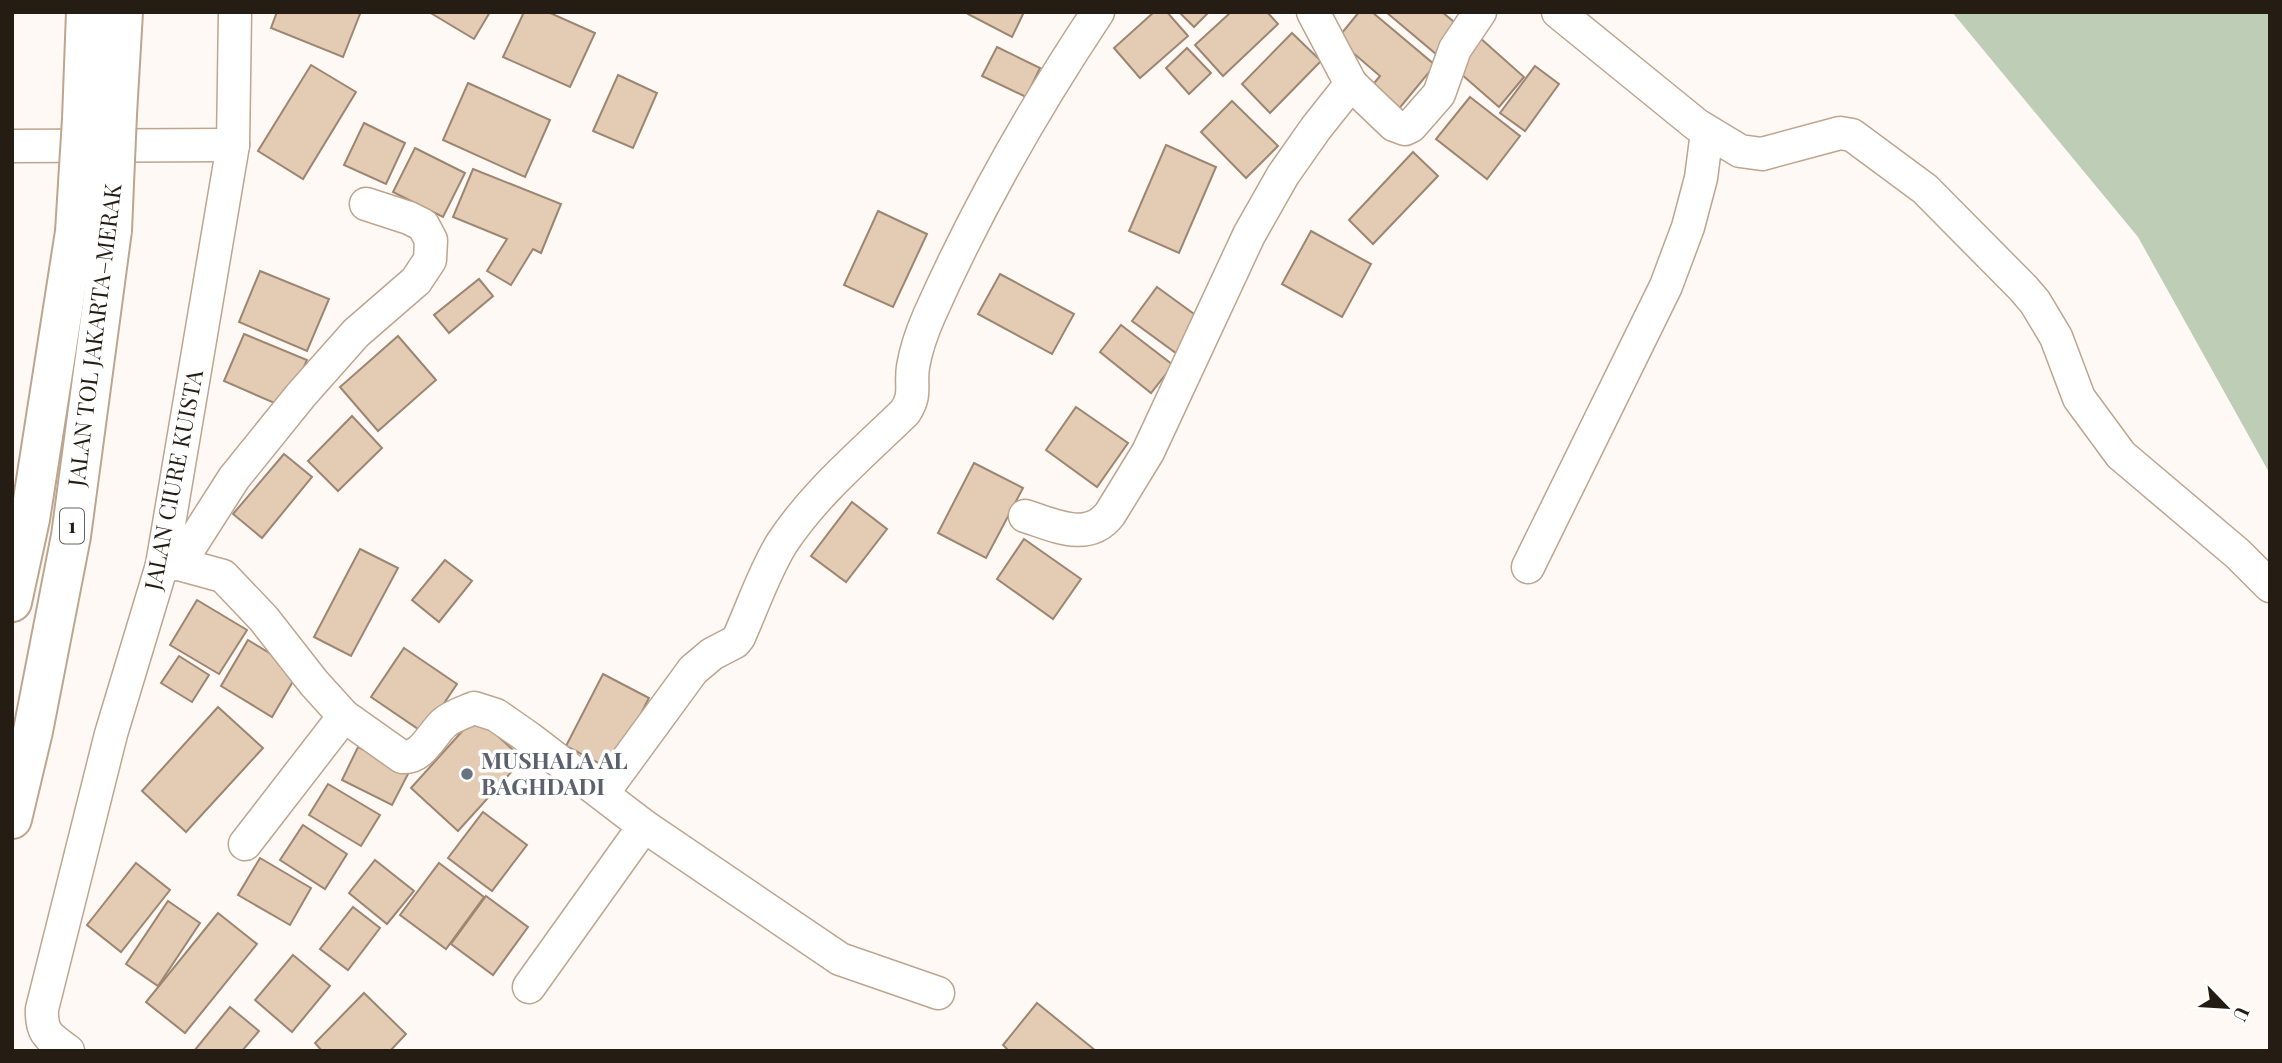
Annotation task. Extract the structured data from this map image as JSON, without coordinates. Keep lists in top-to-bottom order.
{
  "streets": {
    "highway": ["JALAN TOL JAKARTA–MERAK", "1"],
    "street": ["JALAN CIURE KUISTA"]
  },
  "places": ["MUSHALA AL BAGHDADI"],
  "north": "bottom right"
}
